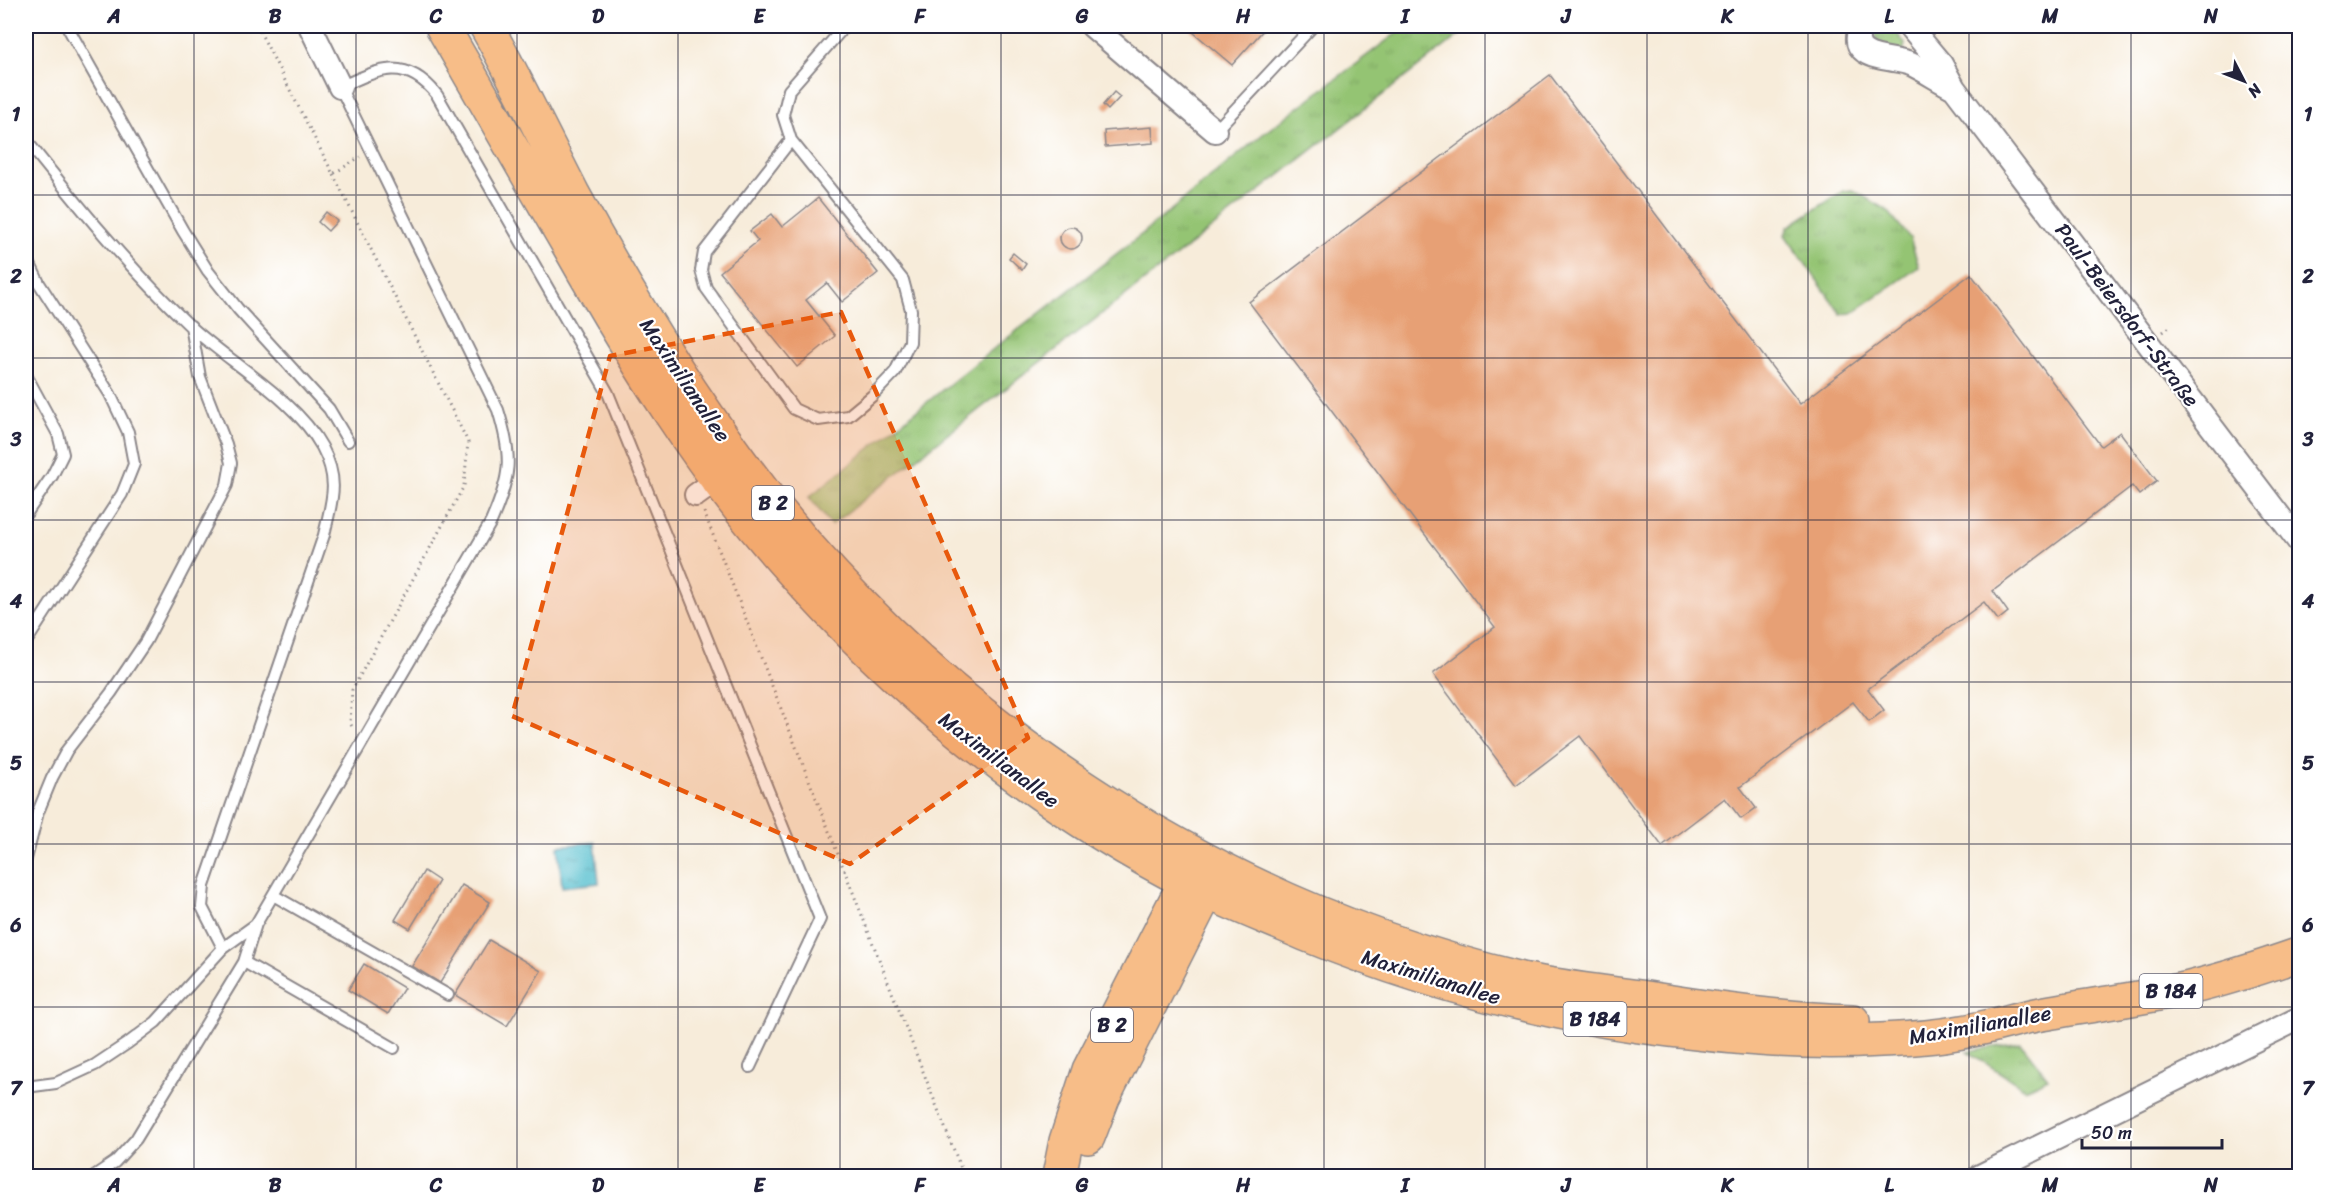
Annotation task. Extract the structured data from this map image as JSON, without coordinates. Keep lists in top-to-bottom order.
{
  "streets": {
    "main road": ["Maximilianallee", "B 2", "B 184"],
    "street": ["Paul-Beiersdorf-Straße"]
  },
  "crossings": [
    ["Maximilianallee", "B 2"]
  ],
  "scale_bar": "50 m",
  "north": "bottom right",
  "grid": {
    "columns": [
      "A",
      "B",
      "C",
      "D",
      "E",
      "F",
      "G",
      "H",
      "I",
      "J",
      "K",
      "L",
      "M",
      "N"
    ],
    "rows": [
      "1",
      "2",
      "3",
      "4",
      "5",
      "6",
      "7"
    ]
  }
}
